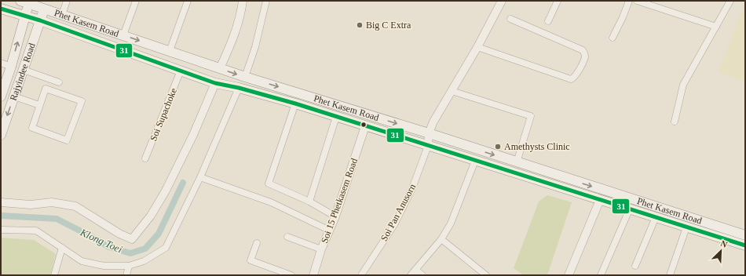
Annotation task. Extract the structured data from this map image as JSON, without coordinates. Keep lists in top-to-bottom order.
{
  "streets": {
    "main road": ["Phet Kasem Road", "Rajyindee Road"],
    "street": ["Soi Supachoke", "Soi 15 Phetkasem Road", "Soi Pan Anusorn"]
  },
  "crossings": [
    ["Phet Kasem Road", "Rajyindee Road"],
    ["Phet Kasem Road", "Soi Supachoke"],
    ["Phet Kasem Road", "Soi 15 Phetkasem Road"],
    ["Phet Kasem Road", "Soi Pan Anusorn"]
  ],
  "water": ["Klong Toei"],
  "places": ["Big C Extra", "Amethysts Clinic"],
  "lines": ["transit line 31"],
  "north": "top right"
}
